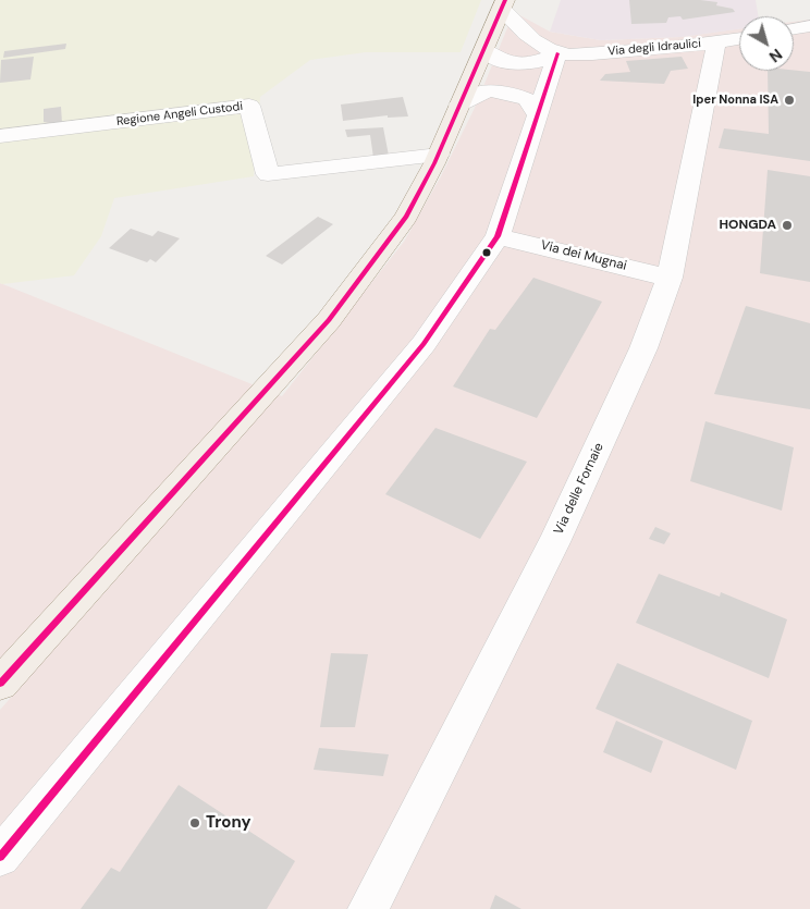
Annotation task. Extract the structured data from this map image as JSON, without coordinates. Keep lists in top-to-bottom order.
{
  "streets": {
    "street": [
      "Via degli Idraulici",
      "Regione Angeli Custodi",
      "Via dei Mugnai",
      "Via delle Fornaie"
    ]
  },
  "crossings": [
    ["Via degli Idraulici", "Via delle Fornaie"],
    ["Via dei Mugnai", "Via delle Fornaie"]
  ],
  "places": ["Iper Nonna ISA", "HONGDA", "Trony"],
  "north": "bottom right"
}
